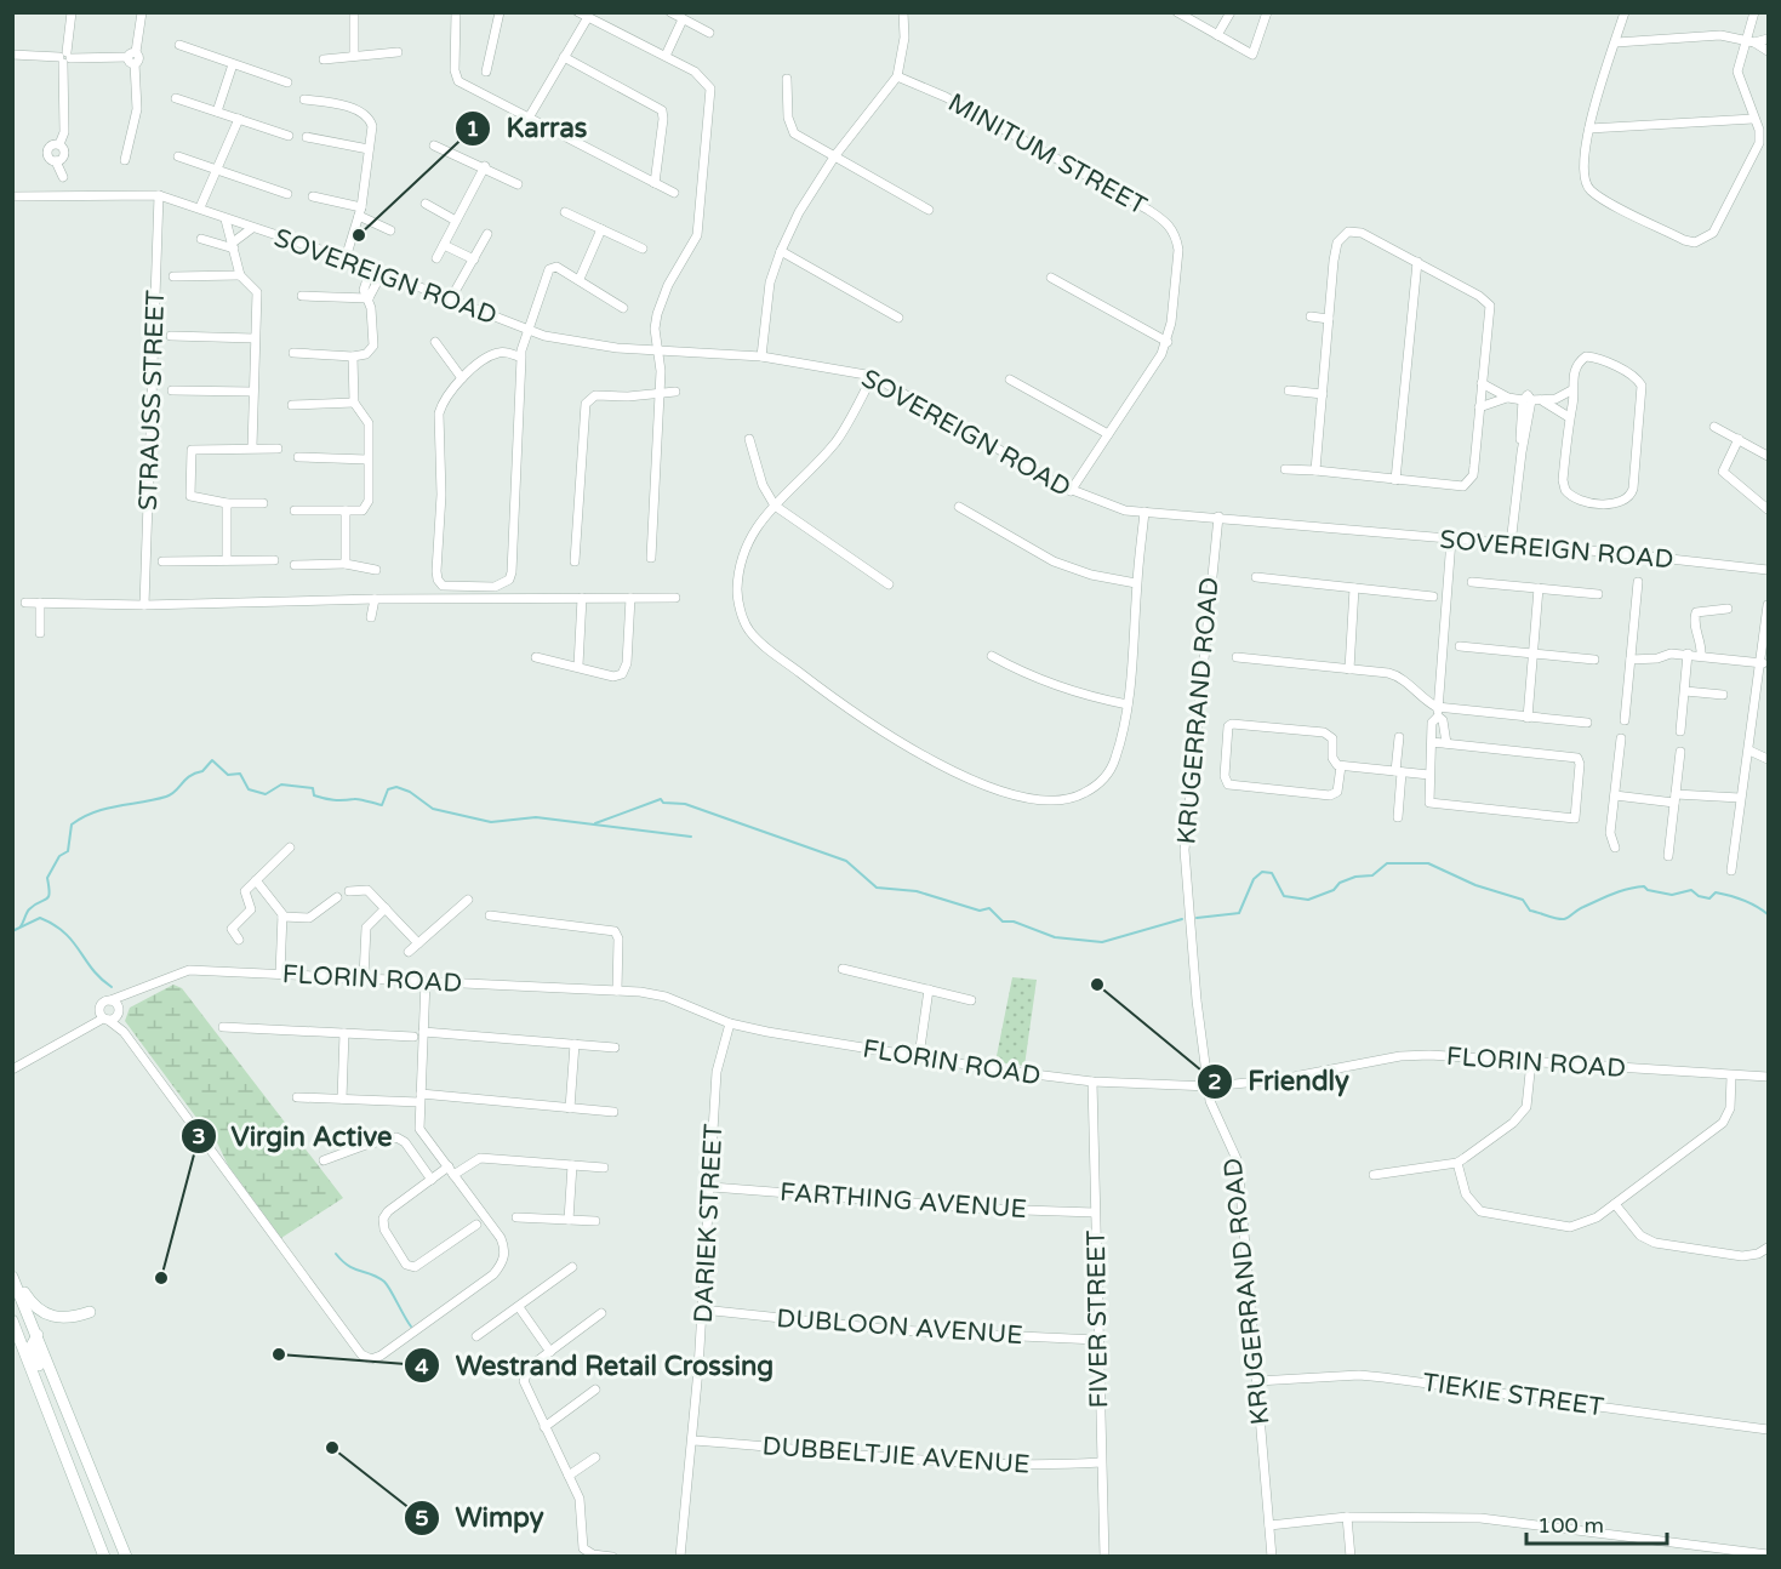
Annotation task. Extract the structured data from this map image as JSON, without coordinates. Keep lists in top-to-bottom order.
{
  "streets": {
    "street": [
      "MINITUM STREET",
      "SOVEREIGN ROAD",
      "STRAUSS STREET",
      "KRUGERRAND ROAD",
      "FLORIN ROAD",
      "FARTHING AVENUE",
      "DARIEK STREET",
      "FIVER STREET",
      "DUBLOON AVENUE",
      "TIEKIE STREET",
      "DUBBELTJIE AVENUE"
    ]
  },
  "crossings": [
    ["SOVEREIGN ROAD", "STRAUSS STREET"],
    ["SOVEREIGN ROAD", "KRUGERRAND ROAD"],
    ["KRUGERRAND ROAD", "FLORIN ROAD"],
    ["KRUGERRAND ROAD", "TIEKIE STREET"],
    ["FLORIN ROAD", "DARIEK STREET"],
    ["FLORIN ROAD", "FIVER STREET"],
    ["FARTHING AVENUE", "DARIEK STREET"],
    ["FARTHING AVENUE", "FIVER STREET"],
    ["DARIEK STREET", "DUBLOON AVENUE"],
    ["DARIEK STREET", "DUBBELTJIE AVENUE"],
    ["FIVER STREET", "DUBLOON AVENUE"],
    ["FIVER STREET", "DUBBELTJIE AVENUE"]
  ],
  "places": [
    "Karras",
    "Friendly",
    "Virgin Active",
    "Westrand Retail Crossing",
    "Wimpy"
  ],
  "scale_bar": "100 m"
}
